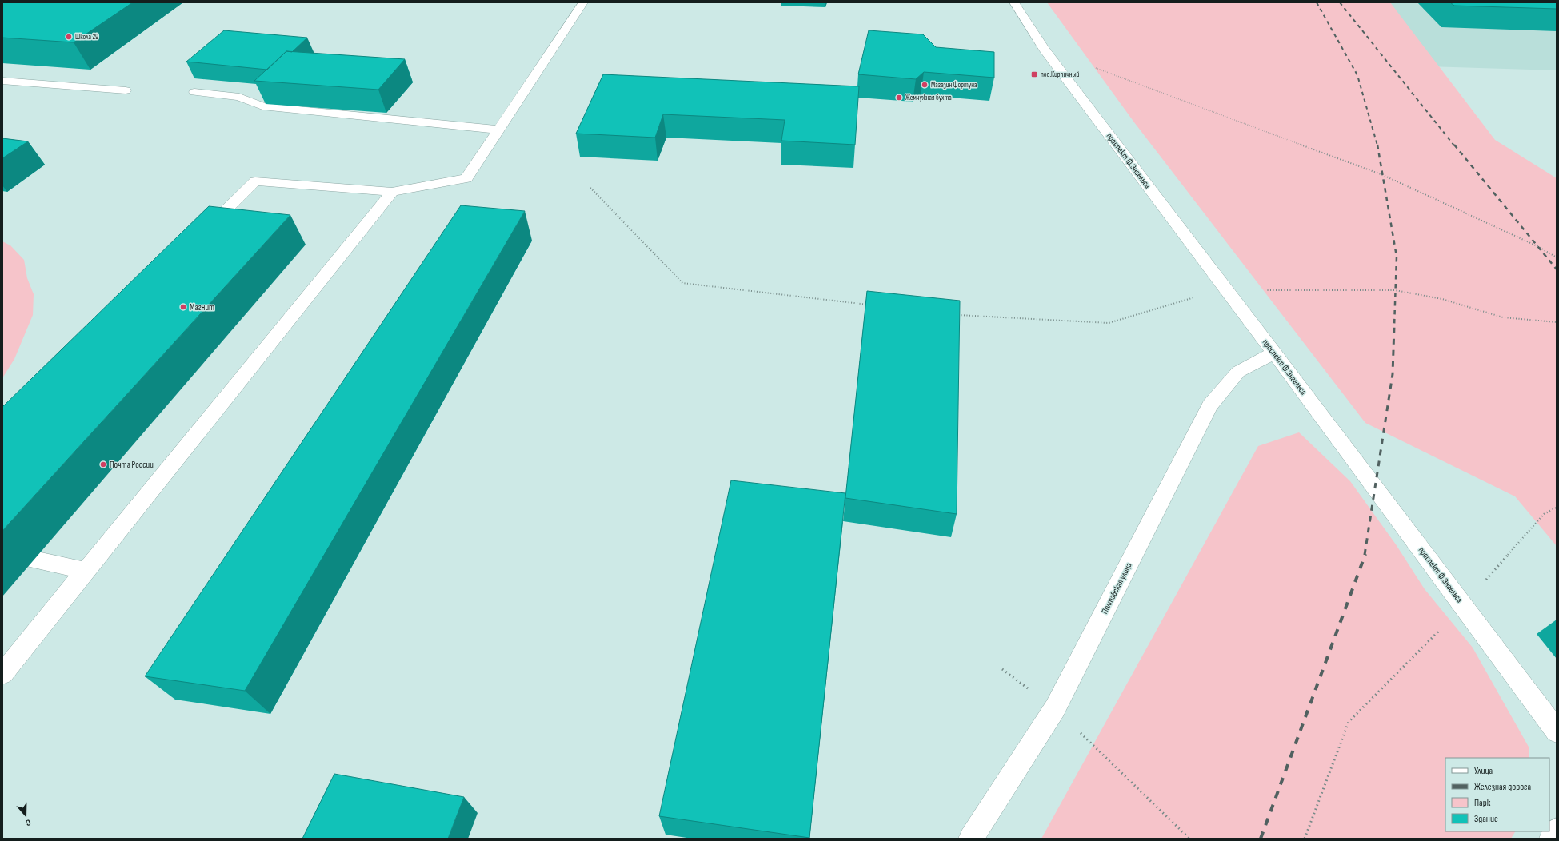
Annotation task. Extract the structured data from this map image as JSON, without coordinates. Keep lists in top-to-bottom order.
{
  "streets": {
    "street": ["проспект Ф.Энгельса", "Полтавская улица"]
  },
  "crossings": [
    ["проспект Ф.Энгельса", "Полтавская улица"]
  ],
  "places": {
    "other": [
      "Школа 29",
      "Магазин Фортуна",
      "Жемчужная бухта",
      "Магнит",
      "Почта России"
    ],
    "transit": ["пос.Кирпичный"]
  },
  "legend": [
    "Улица",
    "Железная дорога",
    "Парк",
    "Здание"
  ],
  "north": "bottom"
}
